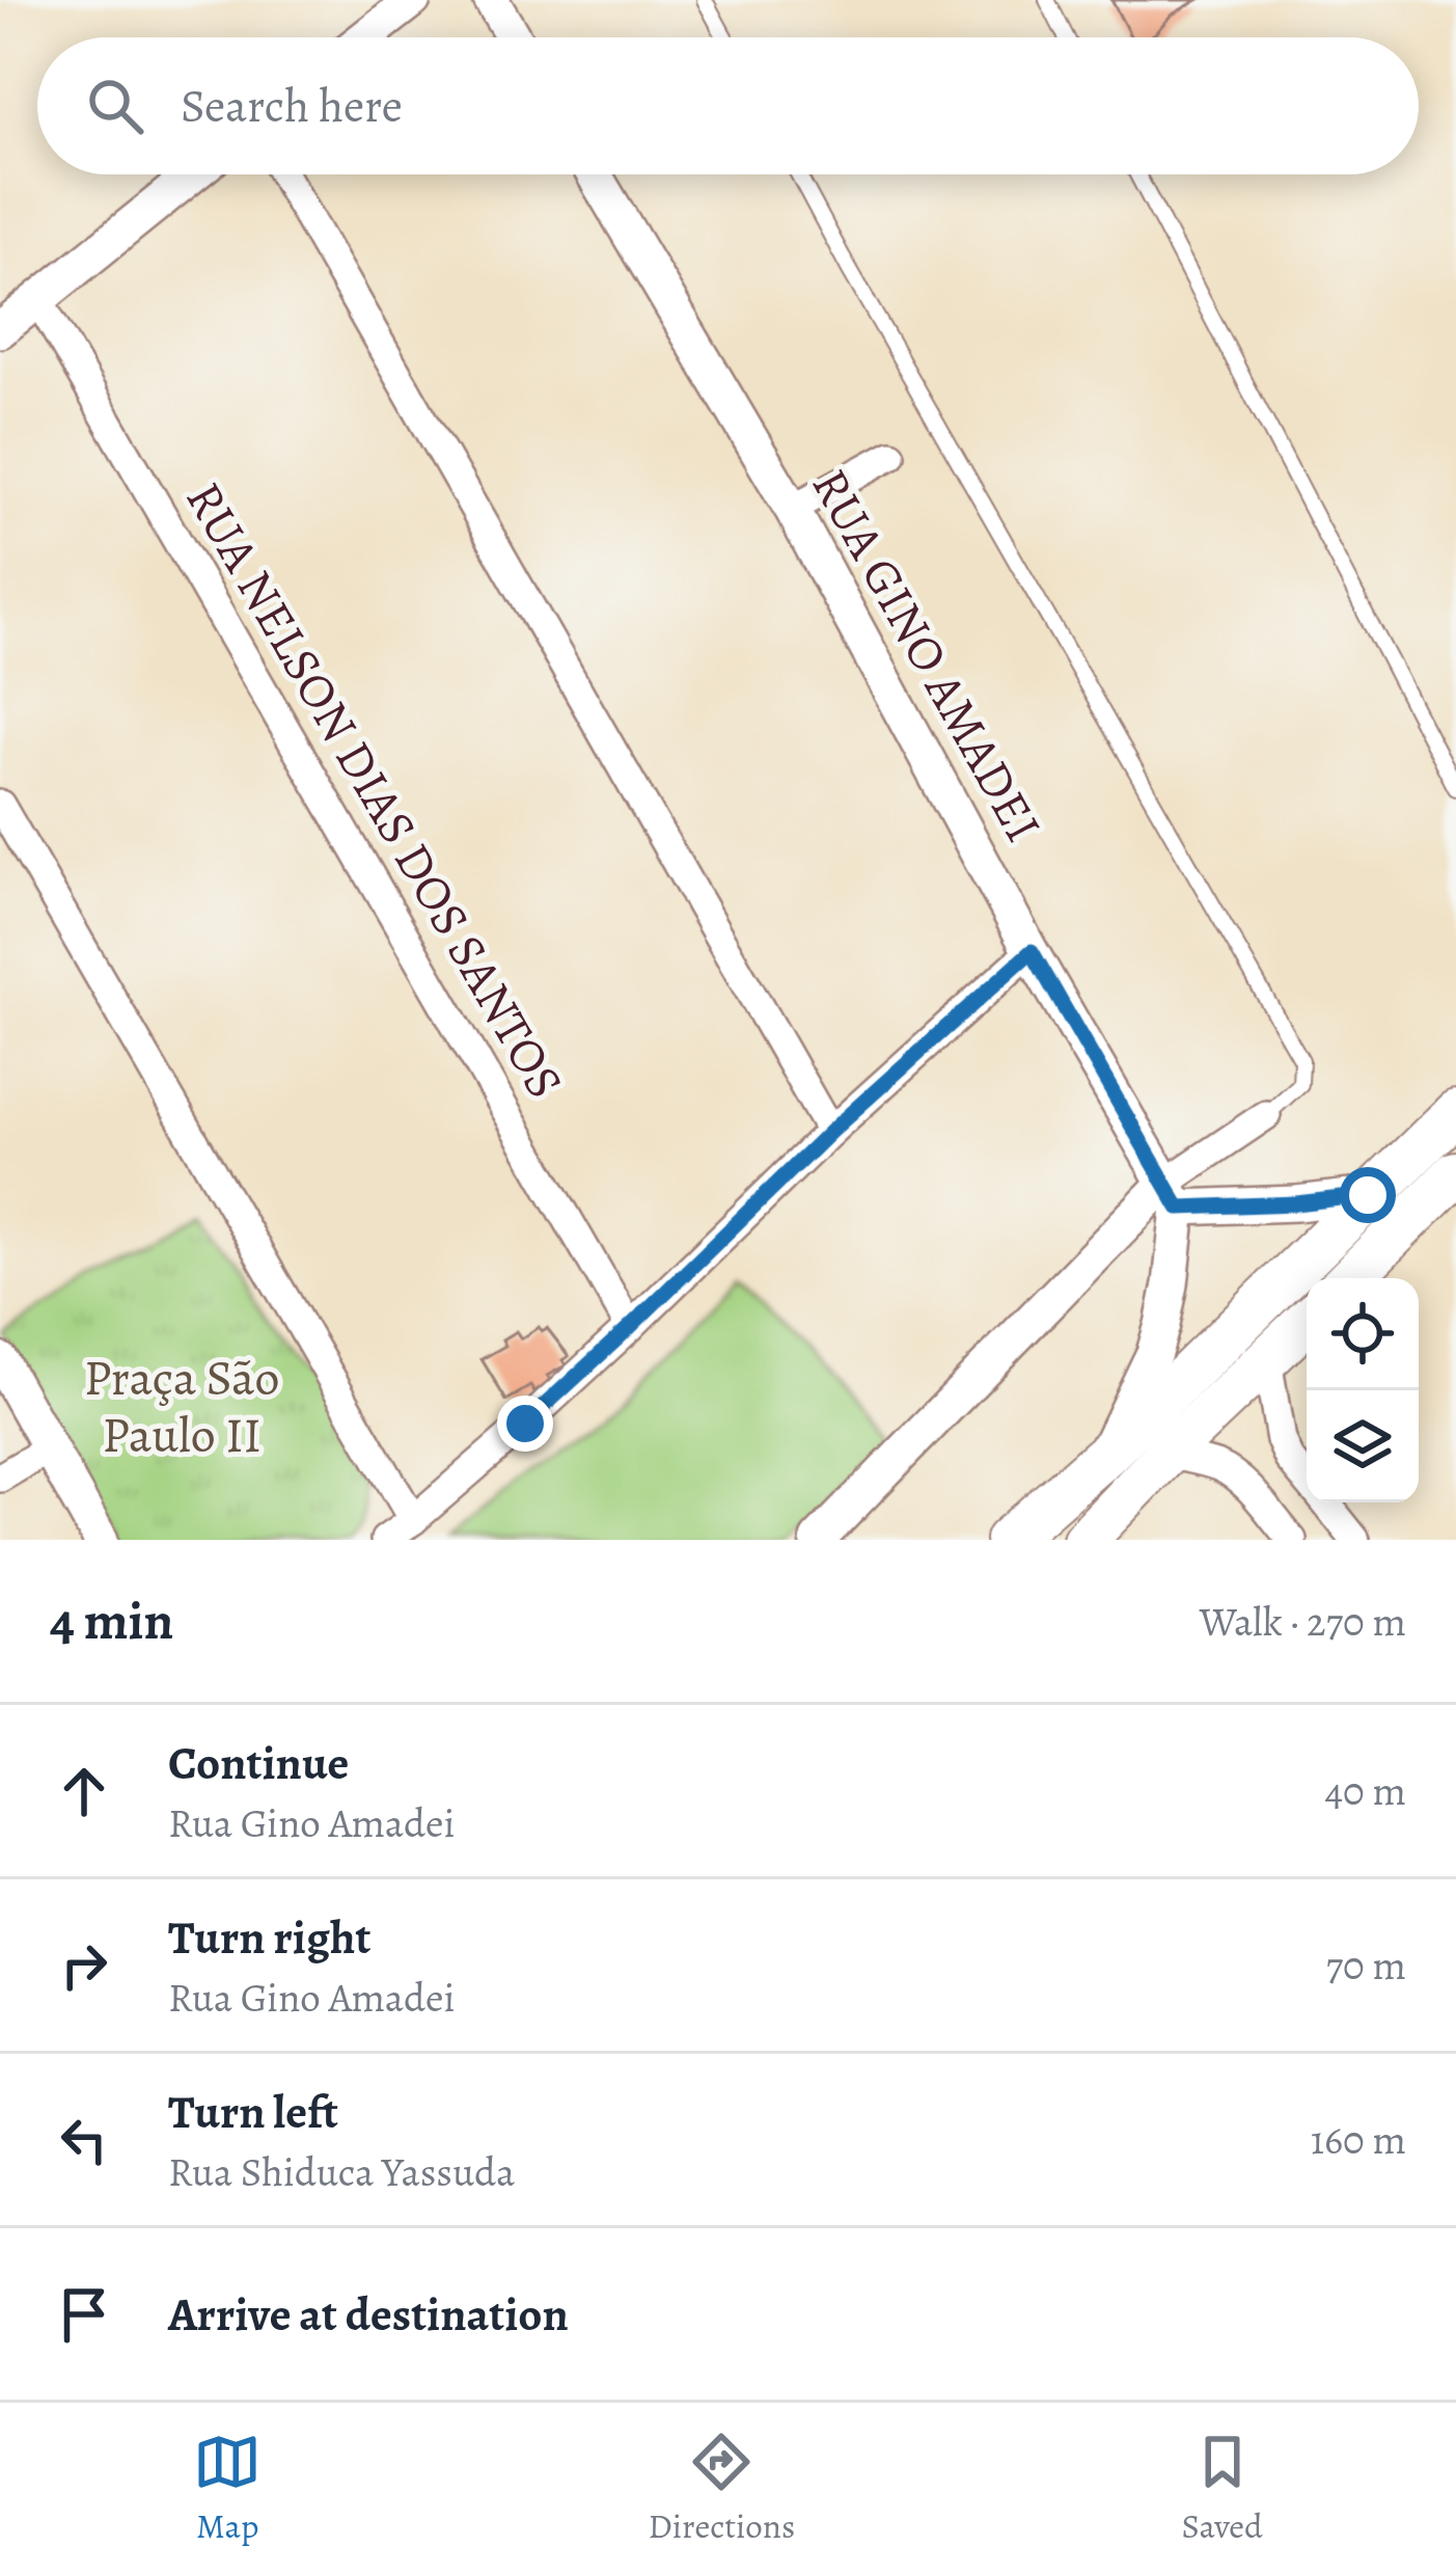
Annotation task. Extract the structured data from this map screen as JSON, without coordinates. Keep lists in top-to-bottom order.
{
  "streets": {
    "street": ["RUA GINO AMADEI", "RUA NELSON DIAS DOS SANTOS"]
  },
  "parks": ["Praça São Paulo II"],
  "page": {
    "search": "Search here",
    "heading": ["4 min", "Walk · 270 m"],
    "list": [
      ["Continue", "Rua Gino Amadei", "40 m"],
      ["Turn right", "Rua Gino Amadei", "70 m"],
      ["Turn left", "Rua Shiduca Yassuda", "160 m"],
      "Arrive at destination"
    ],
    "nav": ["Map", "Directions", "Saved"]
  }
}
